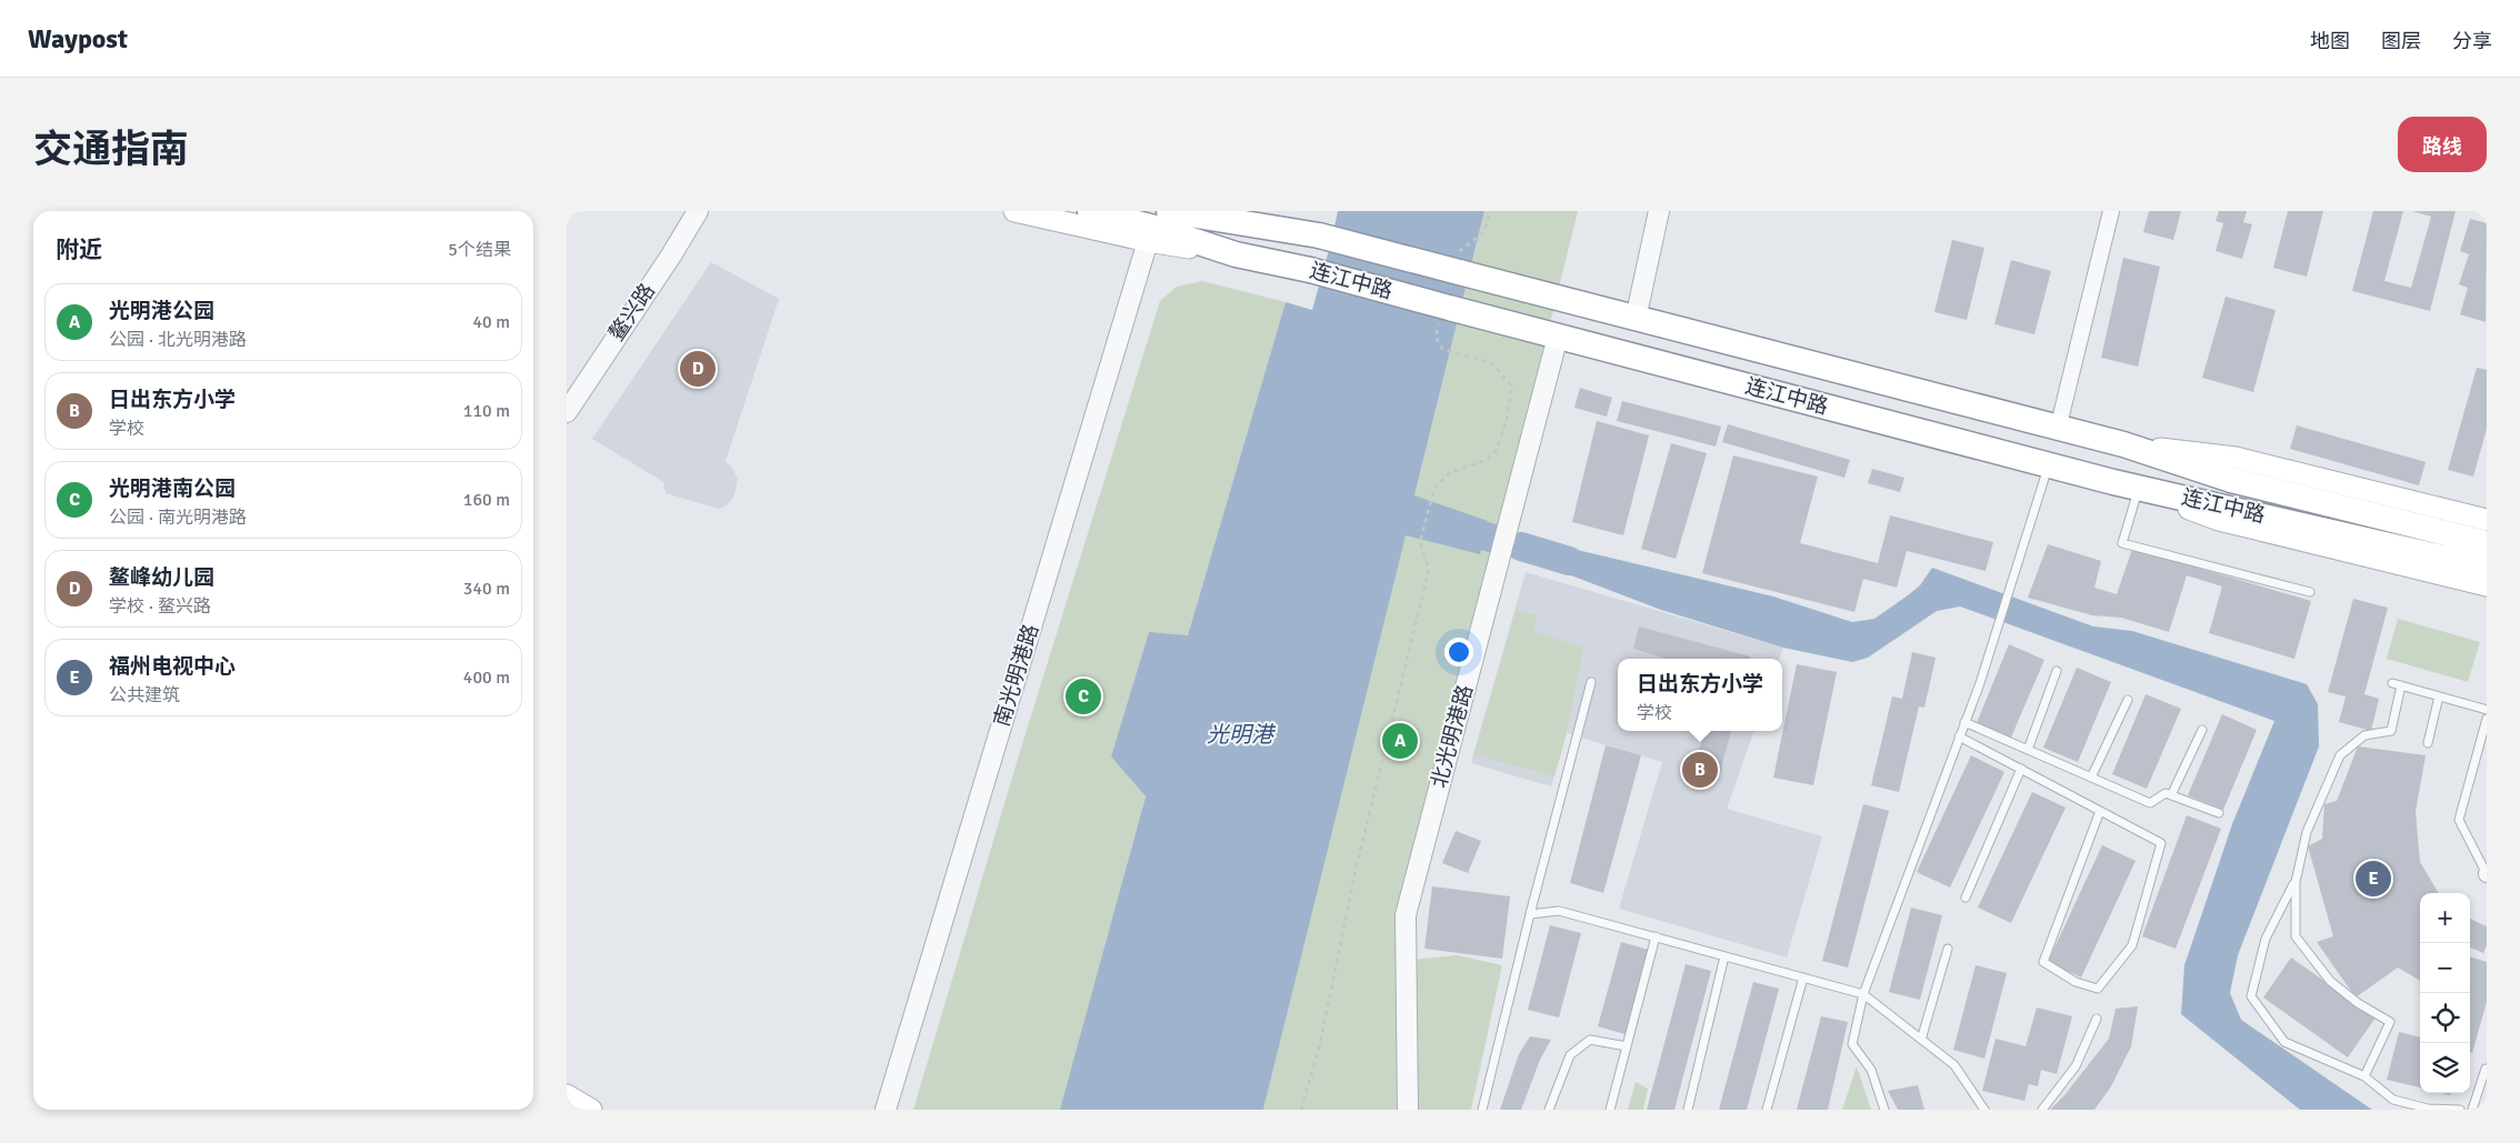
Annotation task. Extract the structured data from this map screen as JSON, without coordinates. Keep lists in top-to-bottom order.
{
  "streets": {
    "highway": ["连江中路"],
    "street": ["鳌兴路", "南光明港路", "北光明港路"]
  },
  "crossings": [
    ["连江中路", "南光明港路"],
    ["连江中路", "北光明港路"]
  ],
  "water": ["光明港"],
  "page": {
    "header": "Waypost",
    "nav": ["地图", "图层", "分享"],
    "title": "交通指南",
    "buttons": "路线",
    "heading": ["附近", "5个结果"],
    "list": [
      {
        "mark": "A",
        "name": "光明港公园",
        "note": "公园 · 北光明港路",
        "value": "40 m"
      },
      {
        "mark": "B",
        "name": "日出东方小学",
        "note": "学校",
        "value": "110 m"
      },
      {
        "mark": "C",
        "name": "光明港南公园",
        "note": "公园 · 南光明港路",
        "value": "160 m"
      },
      {
        "mark": "D",
        "name": "鳌峰幼儿园",
        "note": "学校 · 鳌兴路",
        "value": "340 m"
      },
      {
        "mark": "E",
        "name": "福州电视中心",
        "note": "公共建筑",
        "value": "400 m"
      }
    ],
    "pins": [
      "D",
      "C",
      "A",
      "B",
      "E"
    ],
    "popup": ["日出东方小学", "学校"],
    "map_buttons": ["+", "−"]
  }
}
